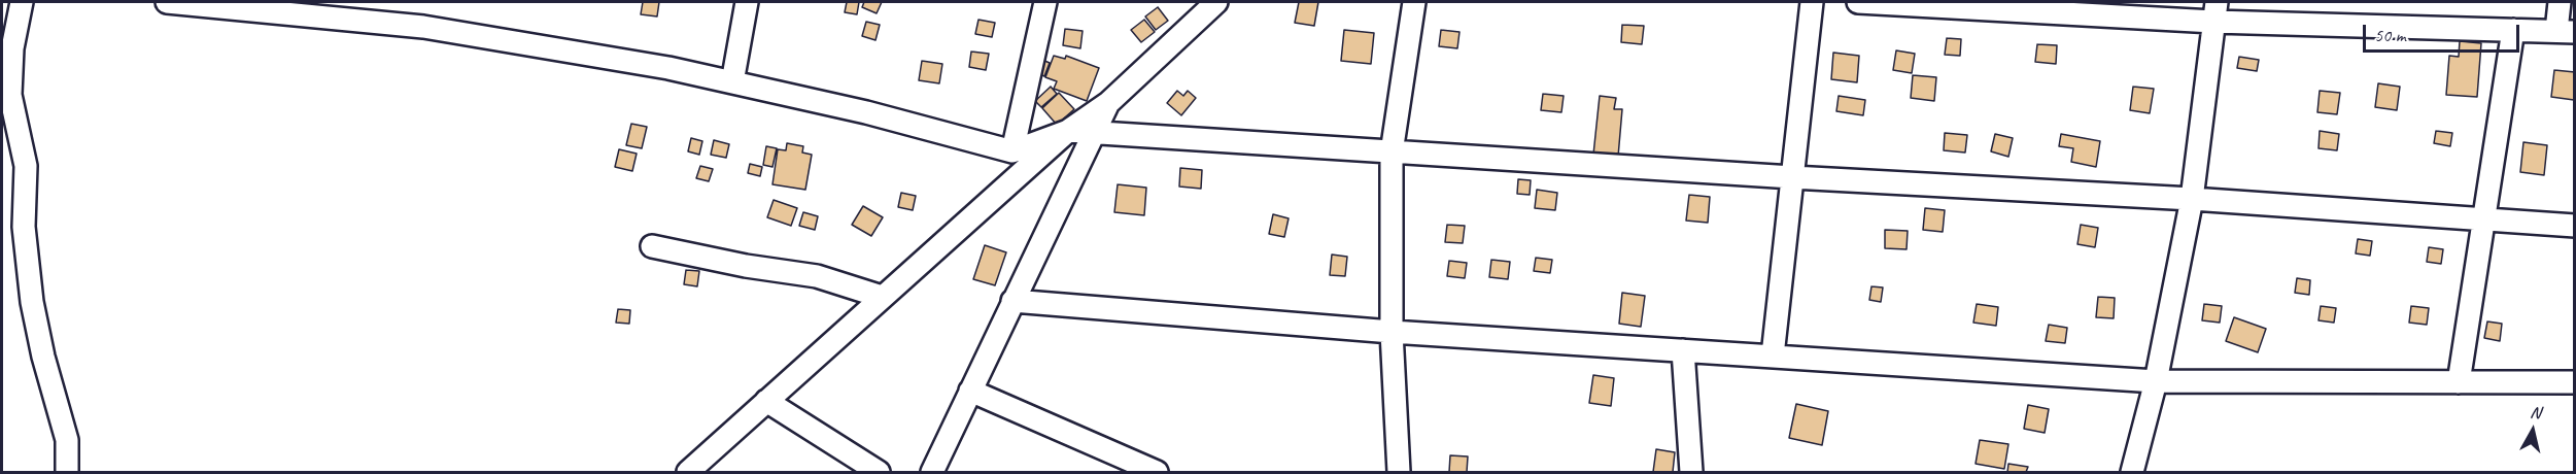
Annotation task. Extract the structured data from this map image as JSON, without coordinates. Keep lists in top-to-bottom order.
{
  "scale_bar": "50 m",
  "north": "top"
}
